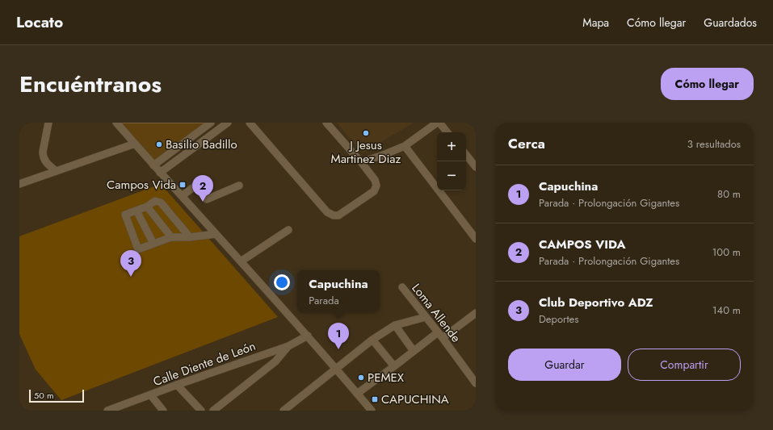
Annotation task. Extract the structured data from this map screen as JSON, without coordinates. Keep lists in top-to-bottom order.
{
  "streets": {
    "street": ["Loma Allende", "Calle Diente de León"]
  },
  "places": {
    "other": ["J Jesus Martinez Diaz", "Basilio Badillo", "PEMEX"],
    "transit": ["Campos Vida", "CAPUCHINA"]
  },
  "scale_bar": "50 m",
  "page": {
    "header": "Locato",
    "nav": ["Mapa", "Cómo llegar", "Guardados"],
    "title": "Encuéntranos",
    "buttons": [
      "Cómo llegar",
      ["Guardar", "Compartir"]
    ],
    "heading": ["Cerca", "3 resultados"],
    "map_buttons": ["+", "−"],
    "list": [
      {
        "mark": "1",
        "name": "Capuchina",
        "note": "Parada · Prolongación Gigantes",
        "value": "80 m"
      },
      {
        "mark": "2",
        "name": "CAMPOS VIDA",
        "note": "Parada · Prolongación Gigantes",
        "value": "100 m"
      },
      {
        "mark": "3",
        "name": "Club Deportivo ADZ",
        "note": "Deportes",
        "value": "140 m"
      }
    ],
    "pins": ["2", "3", "1"],
    "popup": ["Capuchina", "Parada"],
    "scale": "50 m"
  }
}
